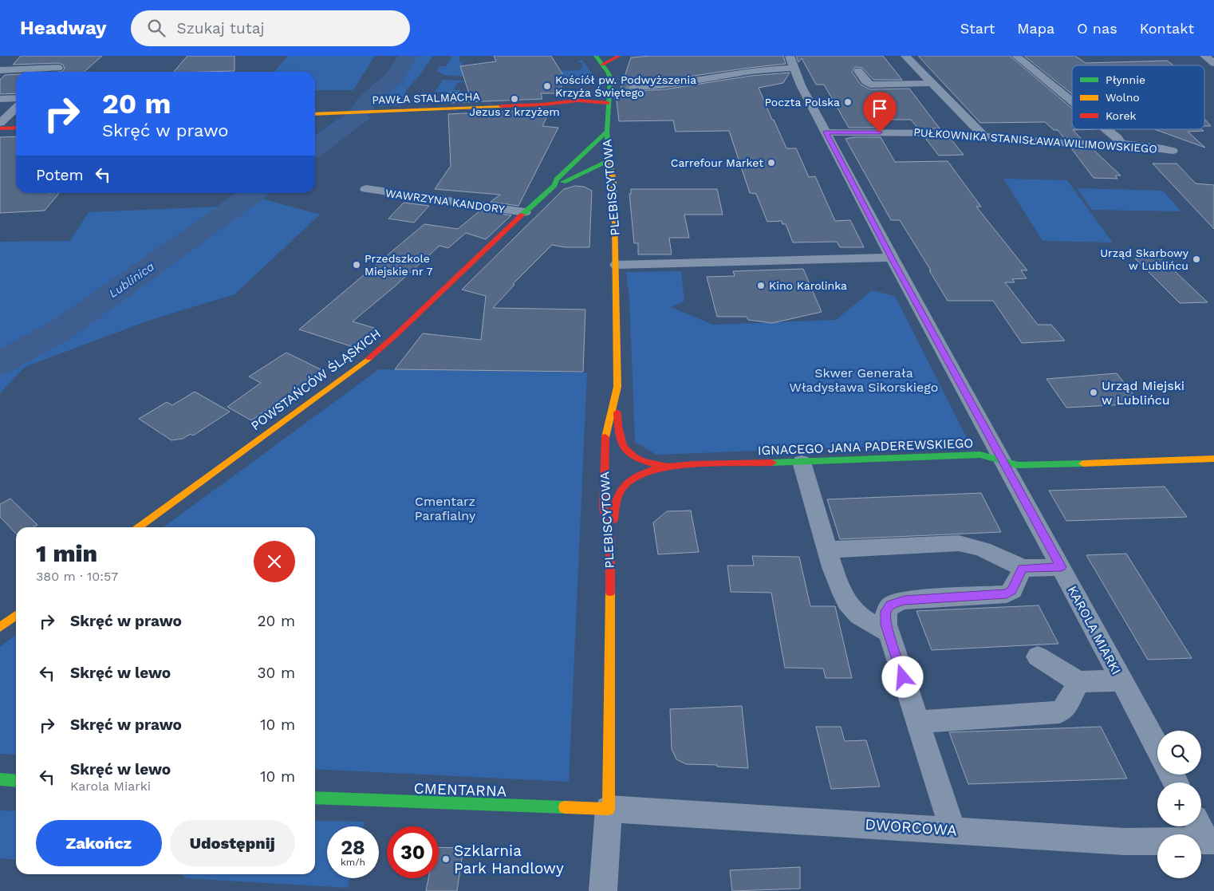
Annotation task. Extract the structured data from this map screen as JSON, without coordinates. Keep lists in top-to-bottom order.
{
  "streets": {
    "street": [
      "PAWŁA STALMACHA",
      "PUŁKOWNIKA STANISŁAWA WILIMOWSKIEGO",
      "PLEBISCYTOWA",
      "WAWRZYNA KANDORY",
      "POWSTAŃCÓW ŚLĄSKICH",
      "IGNACEGO JANA PADEREWSKIEGO",
      "KAROLA MIARKI",
      "CMENTARNA",
      "DWORCOWA"
    ]
  },
  "crossings": [
    ["PAWŁA STALMACHA", "PLEBISCYTOWA"],
    ["PUŁKOWNIKA STANISŁAWA WILIMOWSKIEGO", "KAROLA MIARKI"],
    ["PLEBISCYTOWA", "POWSTAŃCÓW ŚLĄSKICH"],
    ["PLEBISCYTOWA", "IGNACEGO JANA PADEREWSKIEGO"],
    ["PLEBISCYTOWA", "CMENTARNA"],
    ["PLEBISCYTOWA", "DWORCOWA"],
    ["WAWRZYNA KANDORY", "POWSTAŃCÓW ŚLĄSKICH"],
    ["IGNACEGO JANA PADEREWSKIEGO", "KAROLA MIARKI"],
    ["CMENTARNA", "DWORCOWA"]
  ],
  "water": ["Lublinica"],
  "parks": ["Skwer Generała Władysława Sikorskiego", "Cmentarz Parafialny"],
  "places": [
    "Kościół pw. Podwyższenia Krzyża Świętego",
    "Jezus z krzyżem",
    "Poczta Polska",
    "Carrefour Market",
    "Urząd Skarbowy w Lublińcu",
    "Przedszkole Miejskie nr 7",
    "Kino Karolinka",
    "Urząd Miejski w Lublińcu",
    "Szklarnia Park Handlowy"
  ],
  "legend": ["Płynnie", "Wolno", "Korek"],
  "page": {
    "header": "Headway",
    "search": "Szukaj tutaj",
    "nav": [
      "Start",
      "Mapa",
      "O nas",
      "Kontakt"
    ],
    "turn": ["20 m", "Skręć w prawo"],
    "then": "Potem",
    "heading": ["1 min", "380 m · 10:57"],
    "list": [
      {
        "name": "Skręć w prawo",
        "value": "20 m"
      },
      {
        "name": "Skręć w lewo",
        "value": "30 m"
      },
      {
        "name": "Skręć w prawo",
        "value": "10 m"
      },
      {
        "name": "Skręć w lewo",
        "note": "Karola Miarki",
        "value": "10 m"
      }
    ],
    "map_buttons": ["+", "−"],
    "buttons": ["Zakończ", "Udostępnij"],
    "speed": "28 km/h",
    "limit": "30"
  }
}
